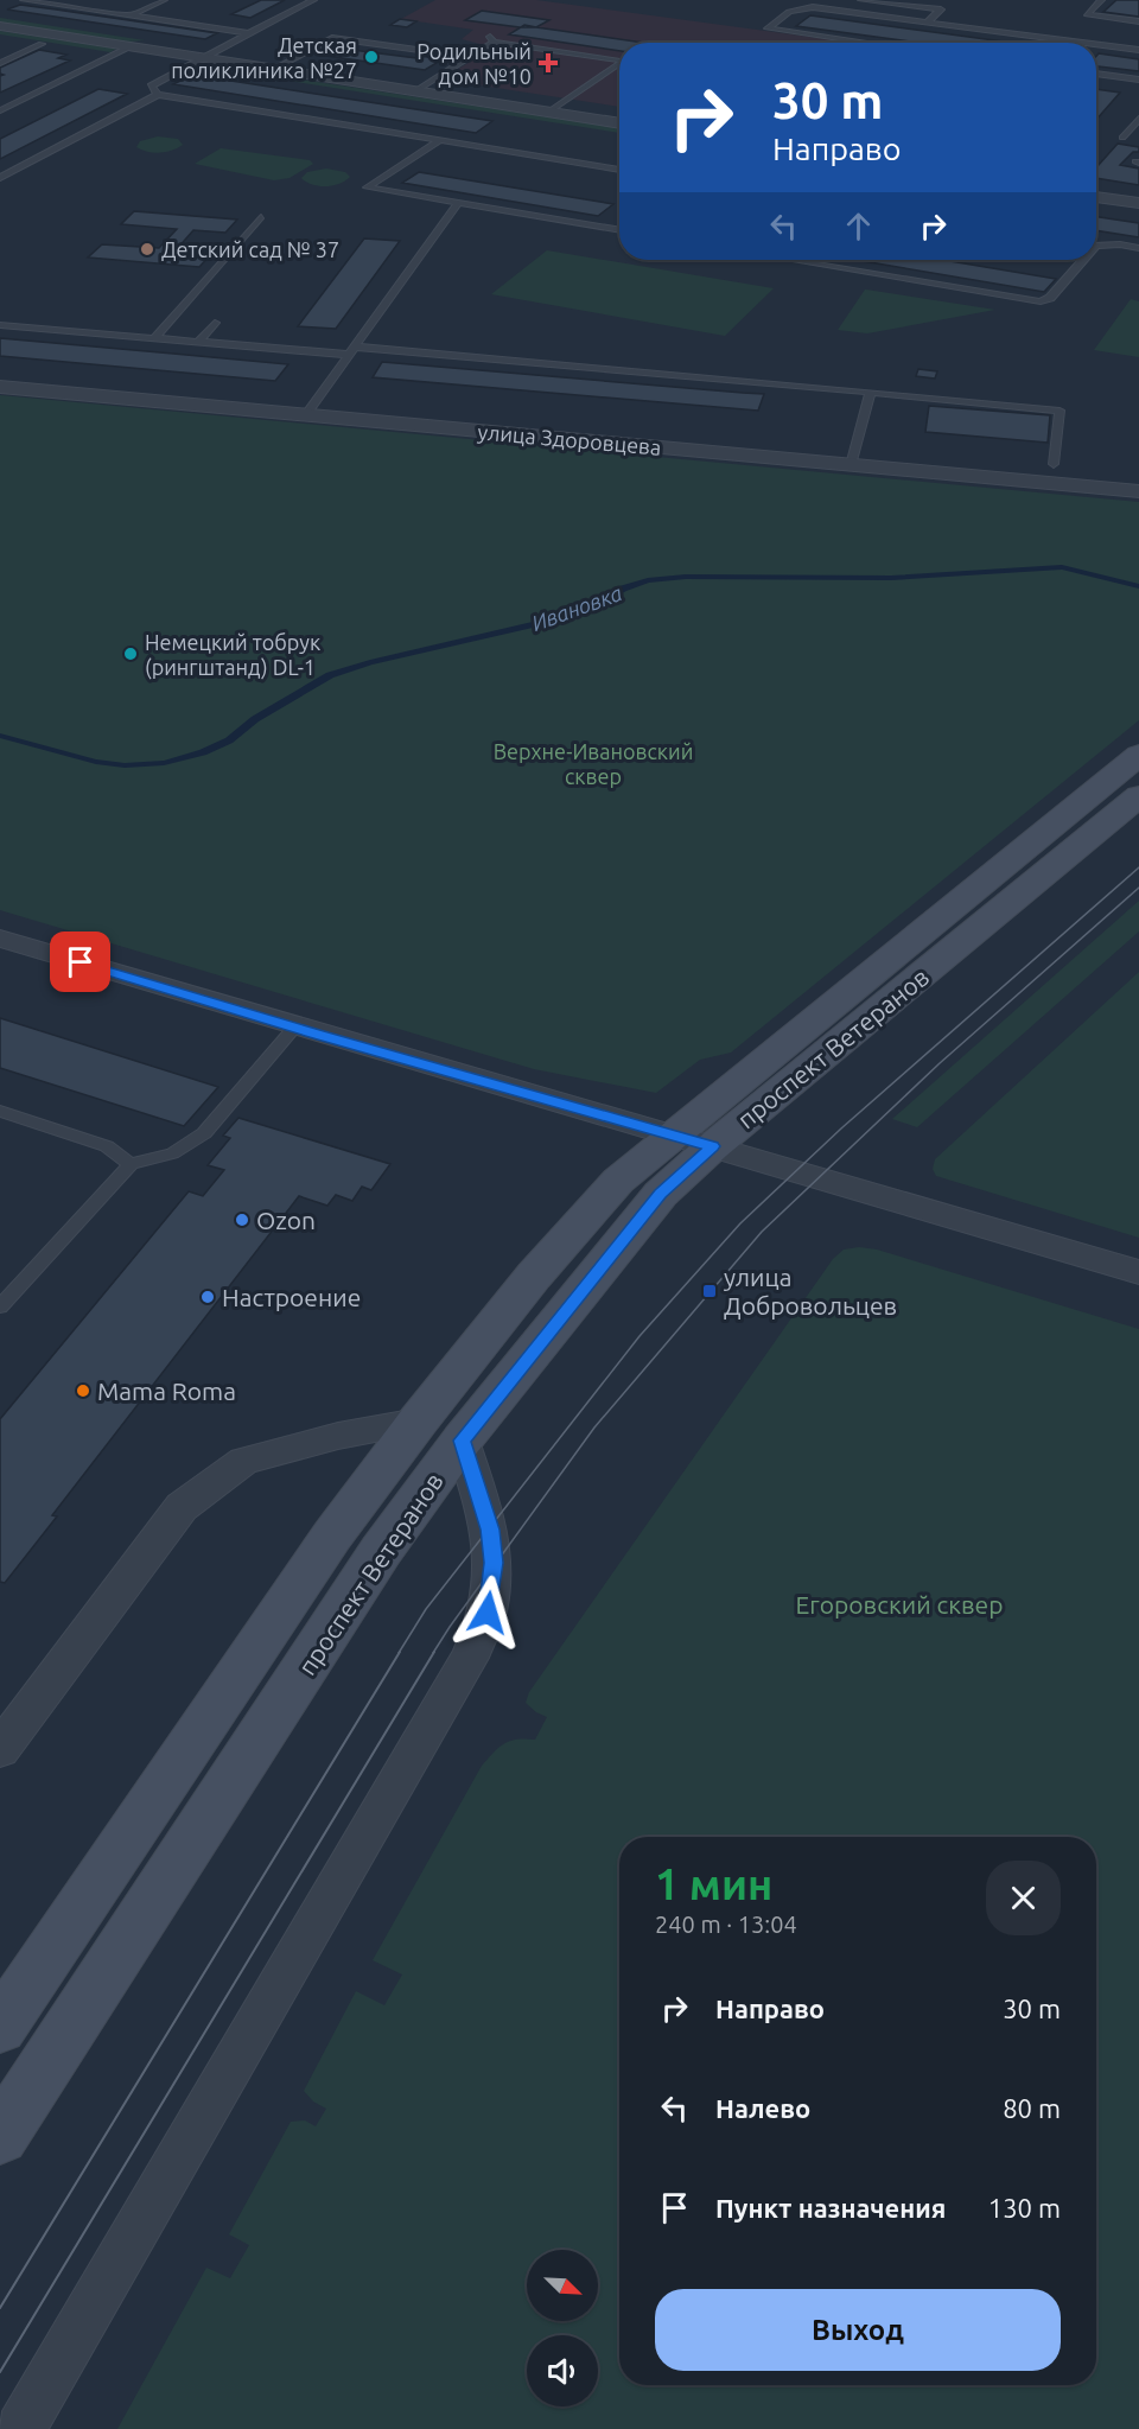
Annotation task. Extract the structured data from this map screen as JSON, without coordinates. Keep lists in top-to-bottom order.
{
  "streets": {
    "main road": ["проспект Ветеранов"],
    "street": ["улица Здоровцева"]
  },
  "water": ["Ивановка"],
  "parks": ["Верхне-Ивановский сквер", "Егоровский сквер"],
  "places": {
    "other": [
      "Детская поликлиника №27",
      "Детский сад № 37",
      "Немецкий тобрук (рингштанд) DL-1",
      "Ozon",
      "Настроение",
      "Mama Roma"
    ],
    "health": ["Родильный дом №10"],
    "transit": ["улица Добровольцев"]
  },
  "north": "bottom right",
  "page": {
    "turn": ["30 m", "Направо"],
    "heading": ["1 мин", "240 m · 13:04"],
    "list": [
      {
        "name": "Направо",
        "value": "30 m"
      },
      {
        "name": "Налево",
        "value": "80 m"
      },
      {
        "name": "Пункт назначения",
        "value": "130 m"
      }
    ],
    "buttons": "Выход"
  }
}
